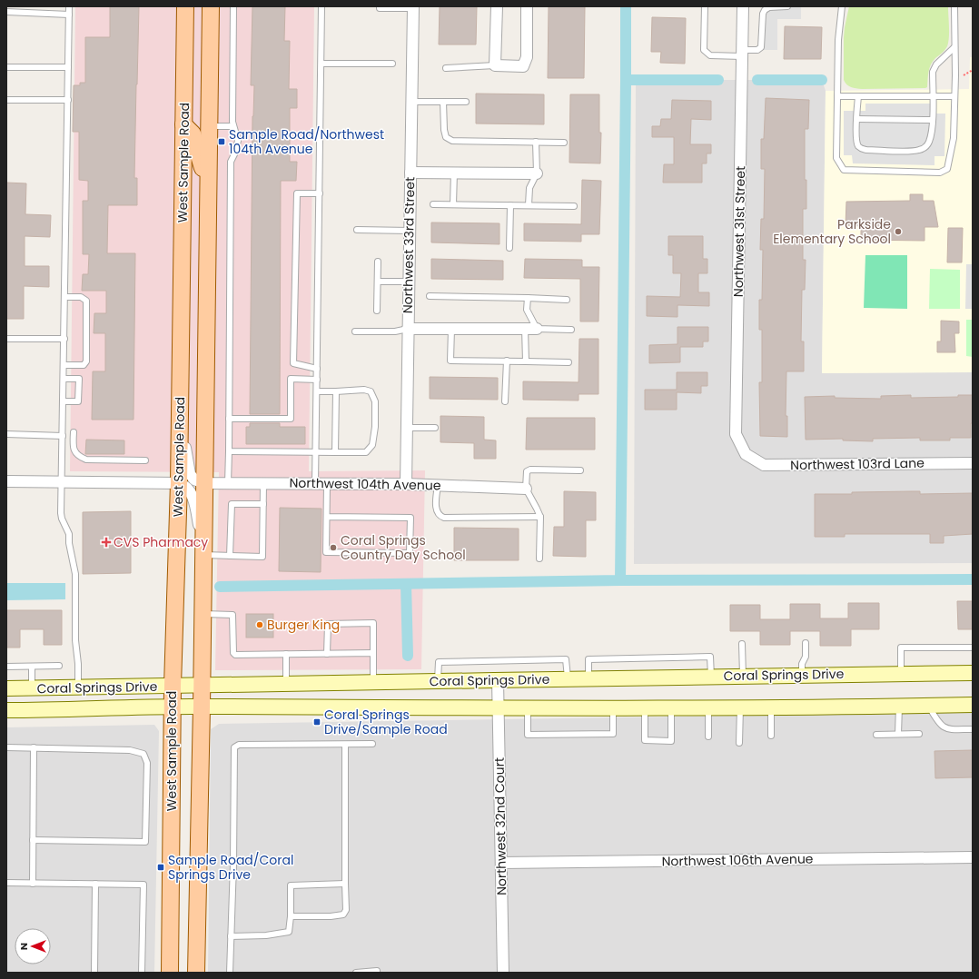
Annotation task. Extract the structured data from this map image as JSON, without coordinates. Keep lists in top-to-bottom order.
{
  "streets": {
    "main road": ["West Sample Road", "Coral Springs Drive"],
    "street": [
      "Northwest 31st Street",
      "Northwest 33rd Street",
      "Northwest 103rd Lane",
      "Northwest 104th Avenue",
      "Northwest 32nd Court",
      "Northwest 106th Avenue"
    ]
  },
  "crossings": [
    ["West Sample Road", "Northwest 104th Avenue"],
    ["West Sample Road", "Coral Springs Drive"],
    ["Northwest 31st Street", "Northwest 103rd Lane"],
    ["Northwest 33rd Street", "Northwest 104th Avenue"],
    ["Coral Springs Drive", "Northwest 32nd Court"],
    ["Northwest 32nd Court", "Northwest 106th Avenue"]
  ],
  "places": {
    "transit": ["Sample Road/Northwest 104th Avenue", "Coral Springs Drive/Sample Road", "Sample Road/Coral Springs Drive"],
    "other": ["Parkside Elementary School", "Coral Springs Country Day School", "Burger King"],
    "health": ["CVS Pharmacy"]
  },
  "north": "left"
}
